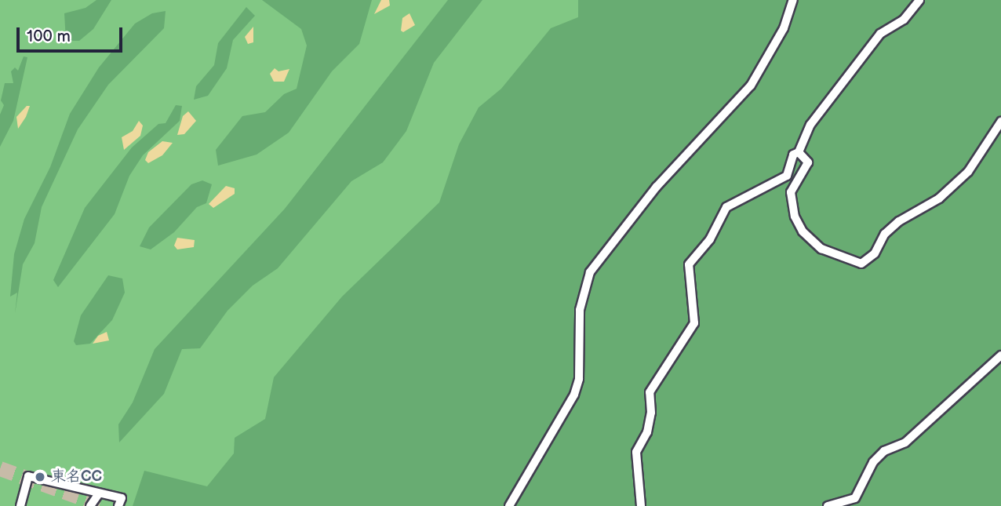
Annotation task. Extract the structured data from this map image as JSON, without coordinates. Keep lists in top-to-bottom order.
{
  "places": ["東名CC"],
  "scale_bar": "100 m"
}
